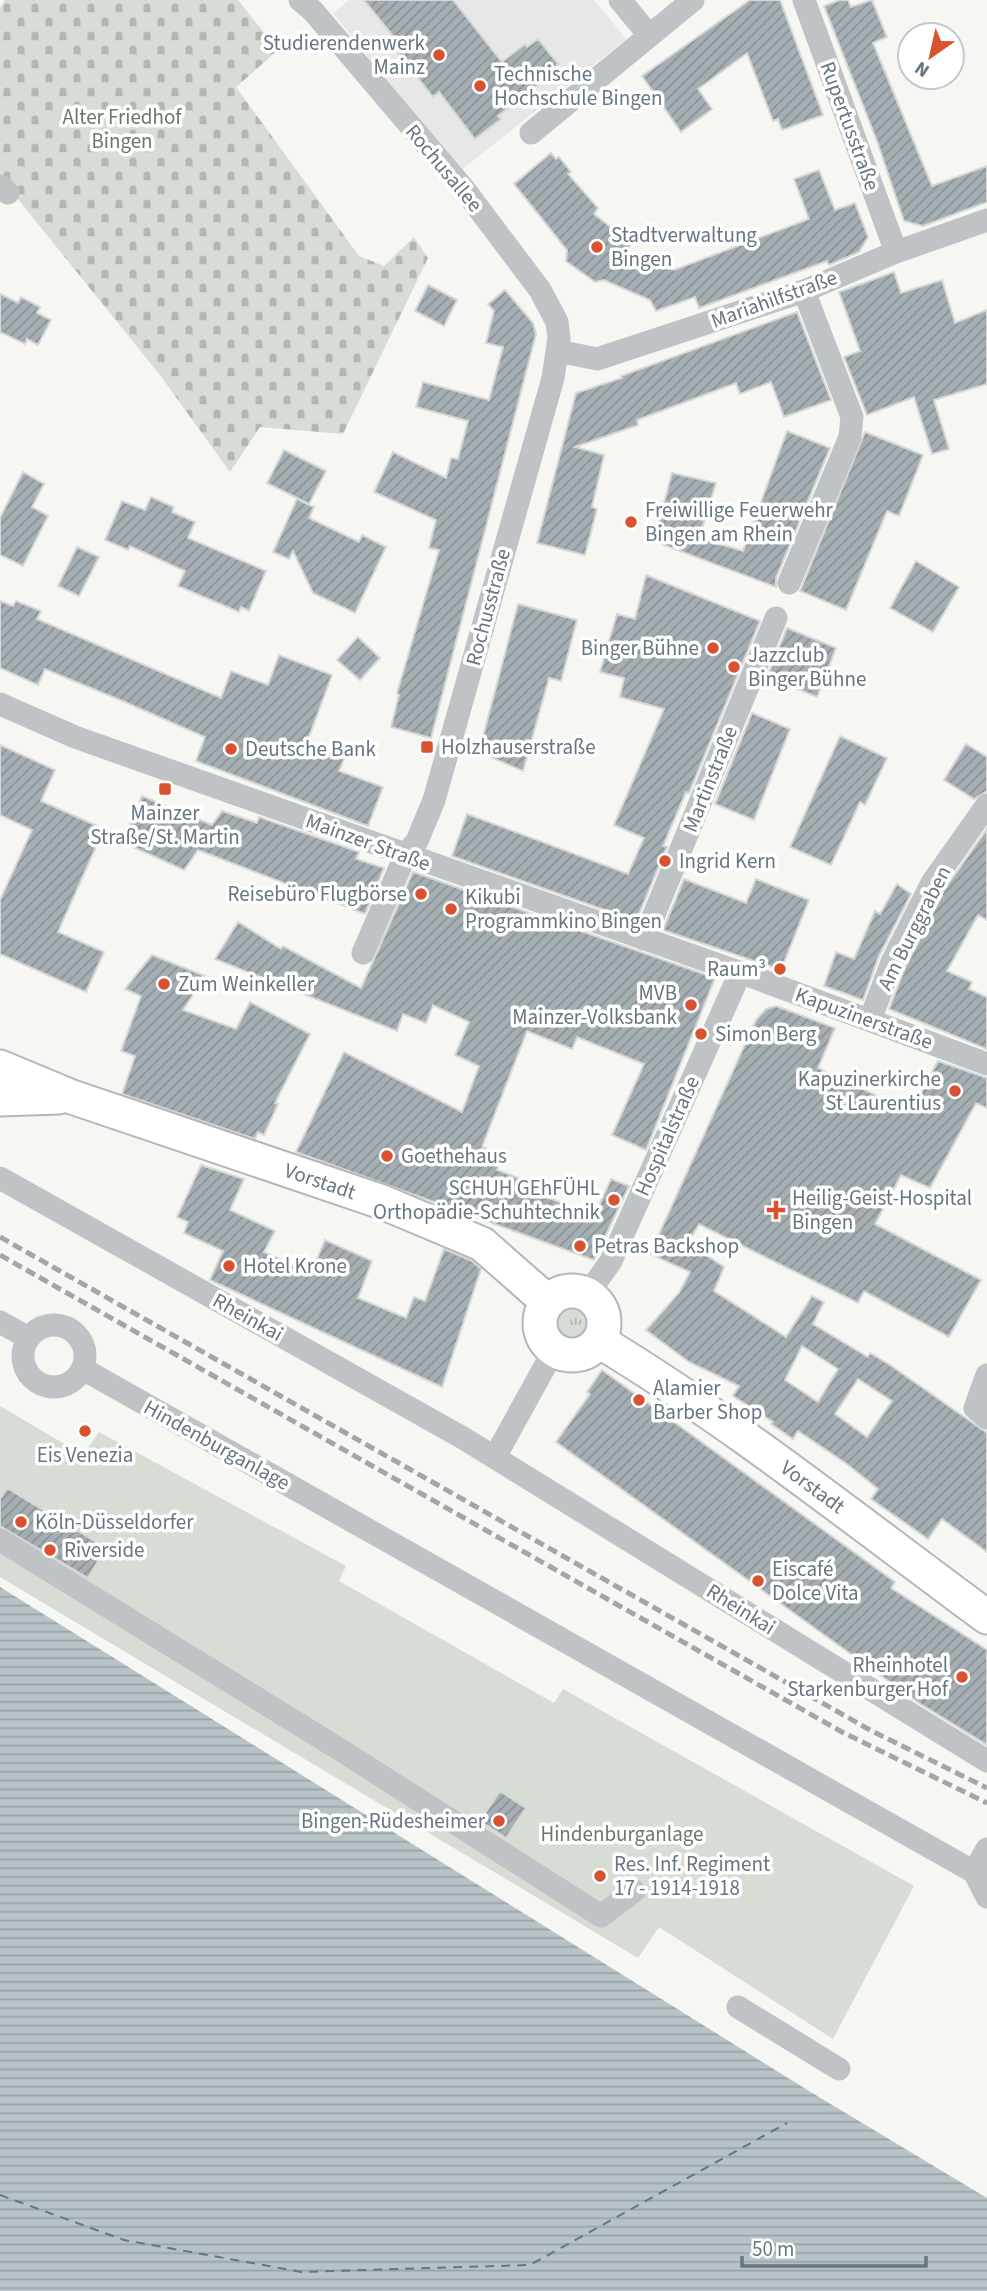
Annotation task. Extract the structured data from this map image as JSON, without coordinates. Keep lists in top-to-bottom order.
{
  "streets": {
    "main road": ["Vorstadt"],
    "street": [
      "Rupertusstraße",
      "Rochusallee",
      "Mariahilfstraße",
      "Rochusstraße",
      "Martinstraße",
      "Mainzer Straße",
      "Am Burggraben",
      "Kapuzinerstraße",
      "Hospitalstraße",
      "Rheinkai",
      "Hindenburganlage"
    ]
  },
  "crossings": [
    ["Rupertusstraße", "Mariahilfstraße"],
    ["Rochusallee", "Mariahilfstraße"],
    ["Rochusallee", "Rochusstraße"],
    ["Mariahilfstraße", "Rochusstraße"],
    ["Rochusstraße", "Mainzer Straße"],
    ["Martinstraße", "Mainzer Straße"],
    ["Mainzer Straße", "Kapuzinerstraße"],
    ["Mainzer Straße", "Hospitalstraße"],
    ["Am Burggraben", "Kapuzinerstraße"],
    ["Kapuzinerstraße", "Hospitalstraße"],
    ["Hospitalstraße", "Vorstadt"]
  ],
  "parks": ["Alter Friedhof Bingen", "Hindenburganlage"],
  "places": {
    "other": [
      "Studierendenwerk Mainz",
      "Technische Hochschule Bingen",
      "Stadtverwaltung Bingen",
      "Freiwillige Feuerwehr Bingen am Rhein",
      "Binger Bühne",
      "Jazzclub Binger Bühne",
      "Deutsche Bank",
      "Ingrid Kern",
      "Reisebüro Flugbörse",
      "Kikubi Programmkino Bingen",
      "Raum³",
      "Zum Weinkeller",
      "MVB Mainzer-Volksbank",
      "Simon Berg",
      "Kapuzinerkirche St Laurentius",
      "Goethehaus",
      "SCHUH GEhFÜHL Orthopädie-Schuhtechnik",
      "Petras Backshop",
      "Hotel Krone",
      "Alamier Barber Shop",
      "Eis Venezia",
      "Köln-Düsseldorfer",
      "Riverside",
      "Eiscafé Dolce Vita",
      "Rheinhotel Starkenburger Hof",
      "Bingen-Rüdesheimer",
      "Res. Inf. Regiment 17 - 1914-1918"
    ],
    "transit": ["Holzhauserstraße", "Mainzer Straße/St. Martin"],
    "health": ["Heilig-Geist-Hospital Bingen"]
  },
  "scale_bar": "50 m",
  "north": "bottom left"
}
